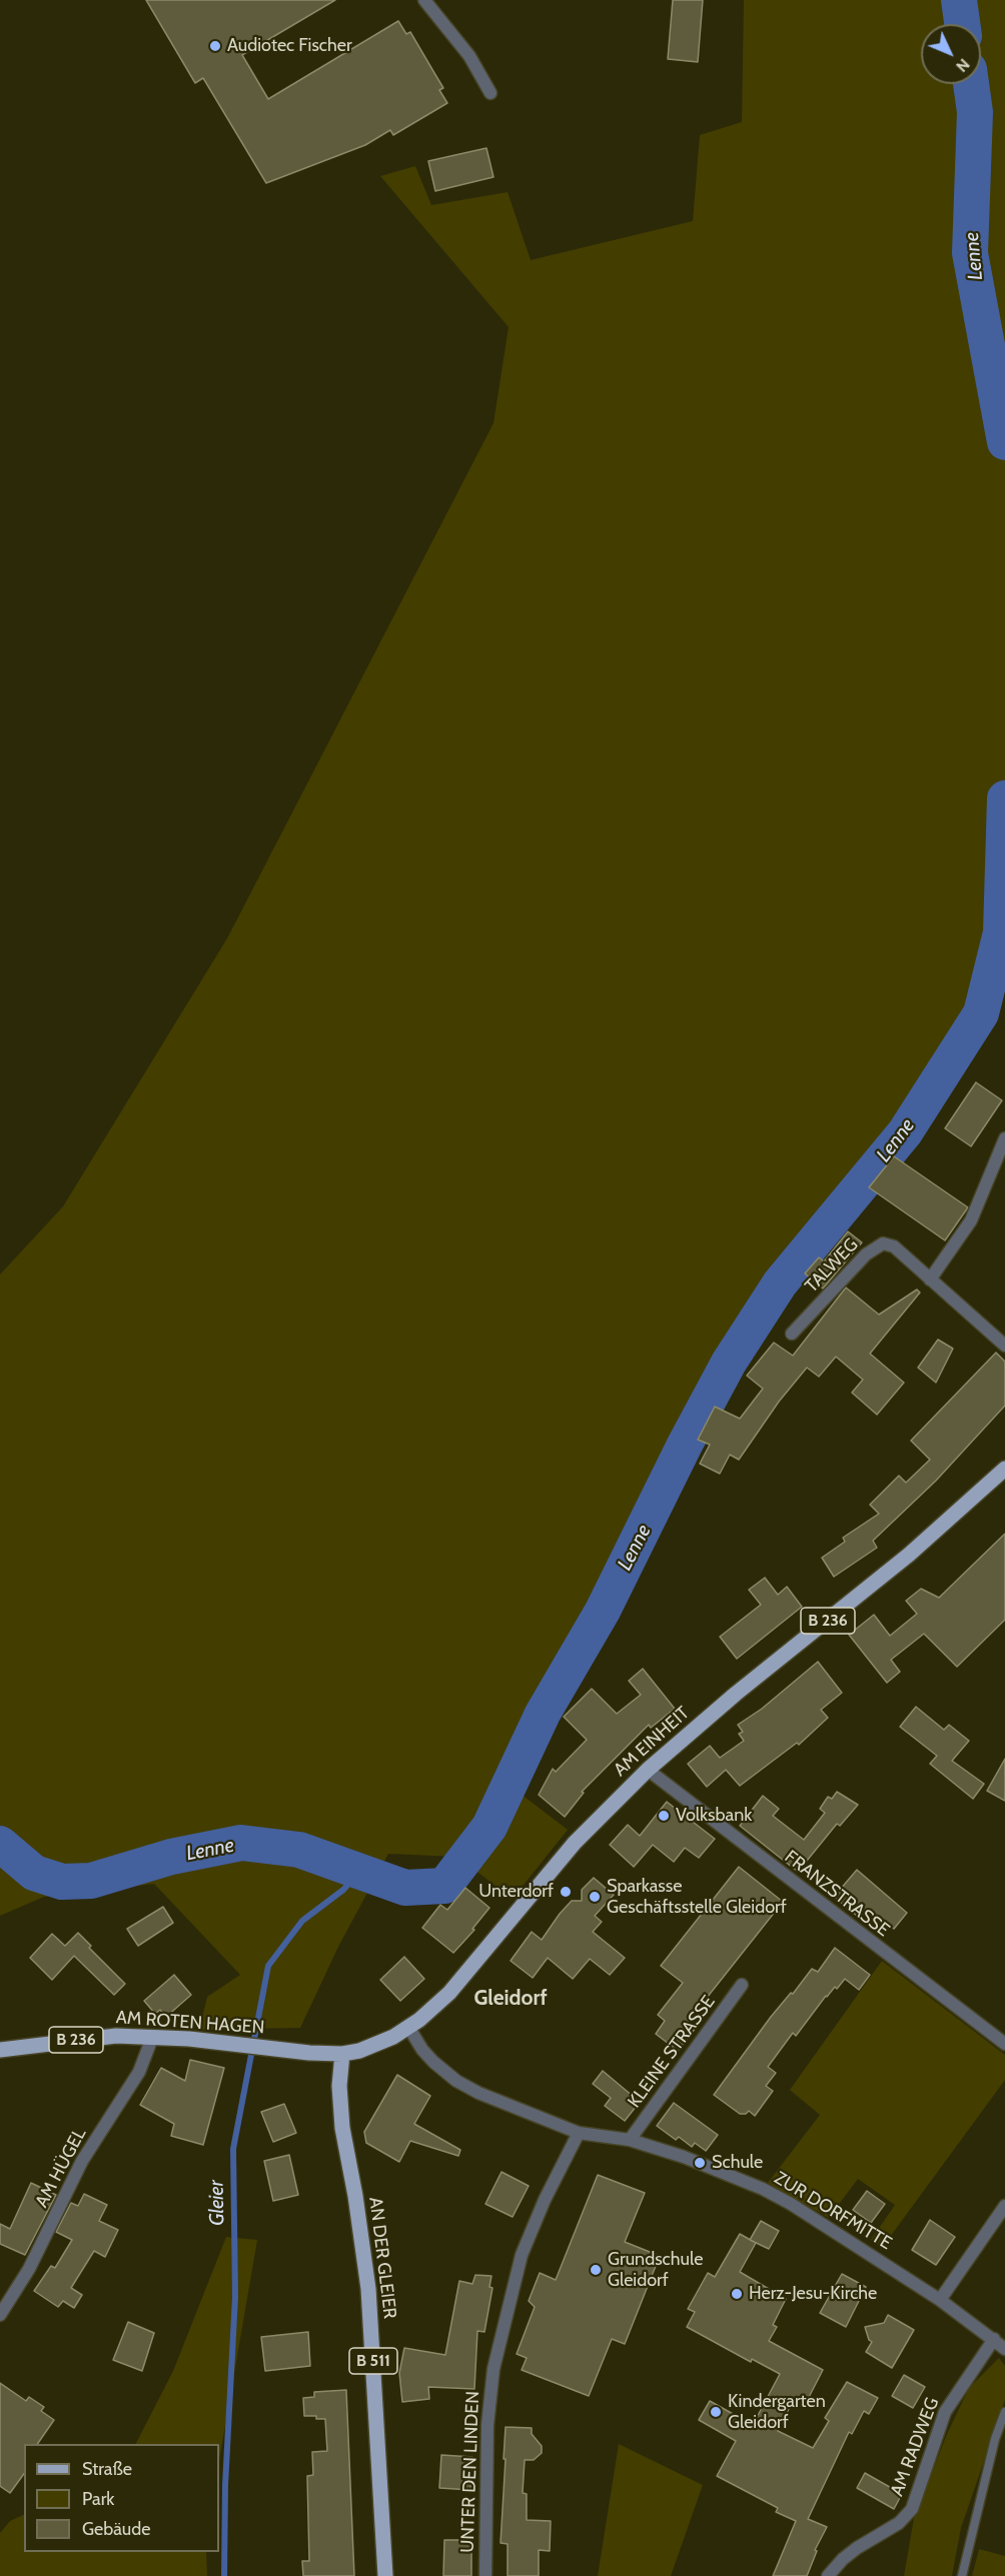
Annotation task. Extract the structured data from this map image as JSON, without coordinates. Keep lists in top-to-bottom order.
{
  "streets": {
    "main road": [
      "B 236",
      "AM EINHEIT",
      "AM ROTEN HAGEN",
      "AN DER GLEIER",
      "B 511"
    ],
    "street": [
      "TALWEG",
      "FRANZSTRASSE",
      "KLEINE STRASSE",
      "AM HÜGEL",
      "ZUR DORFMITTE",
      "AM RADWEG",
      "UNTER DEN LINDEN"
    ]
  },
  "crossings": [
    ["AM EINHEIT", "FRANZSTRASSE"],
    ["AM EINHEIT", "AM ROTEN HAGEN"],
    ["AM EINHEIT", "ZUR DORFMITTE"],
    ["AM EINHEIT", "AN DER GLEIER"],
    ["AM ROTEN HAGEN", "AM HÜGEL"],
    ["AM ROTEN HAGEN", "AN DER GLEIER"],
    ["KLEINE STRASSE", "ZUR DORFMITTE"],
    ["ZUR DORFMITTE", "AM RADWEG"],
    ["ZUR DORFMITTE", "UNTER DEN LINDEN"]
  ],
  "districts": ["Gleidorf"],
  "water": ["Lenne", "Gleier"],
  "places": [
    "Audiotec Fischer",
    "Volksbank",
    "Unterdorf",
    "Sparkasse Geschäftsstelle Gleidorf",
    "Schule",
    "Grundschule Gleidorf",
    "Herz-Jesu-Kirche",
    "Kindergarten Gleidorf"
  ],
  "legend": ["Straße", "Park", "Gebäude"],
  "north": "bottom right"
}
